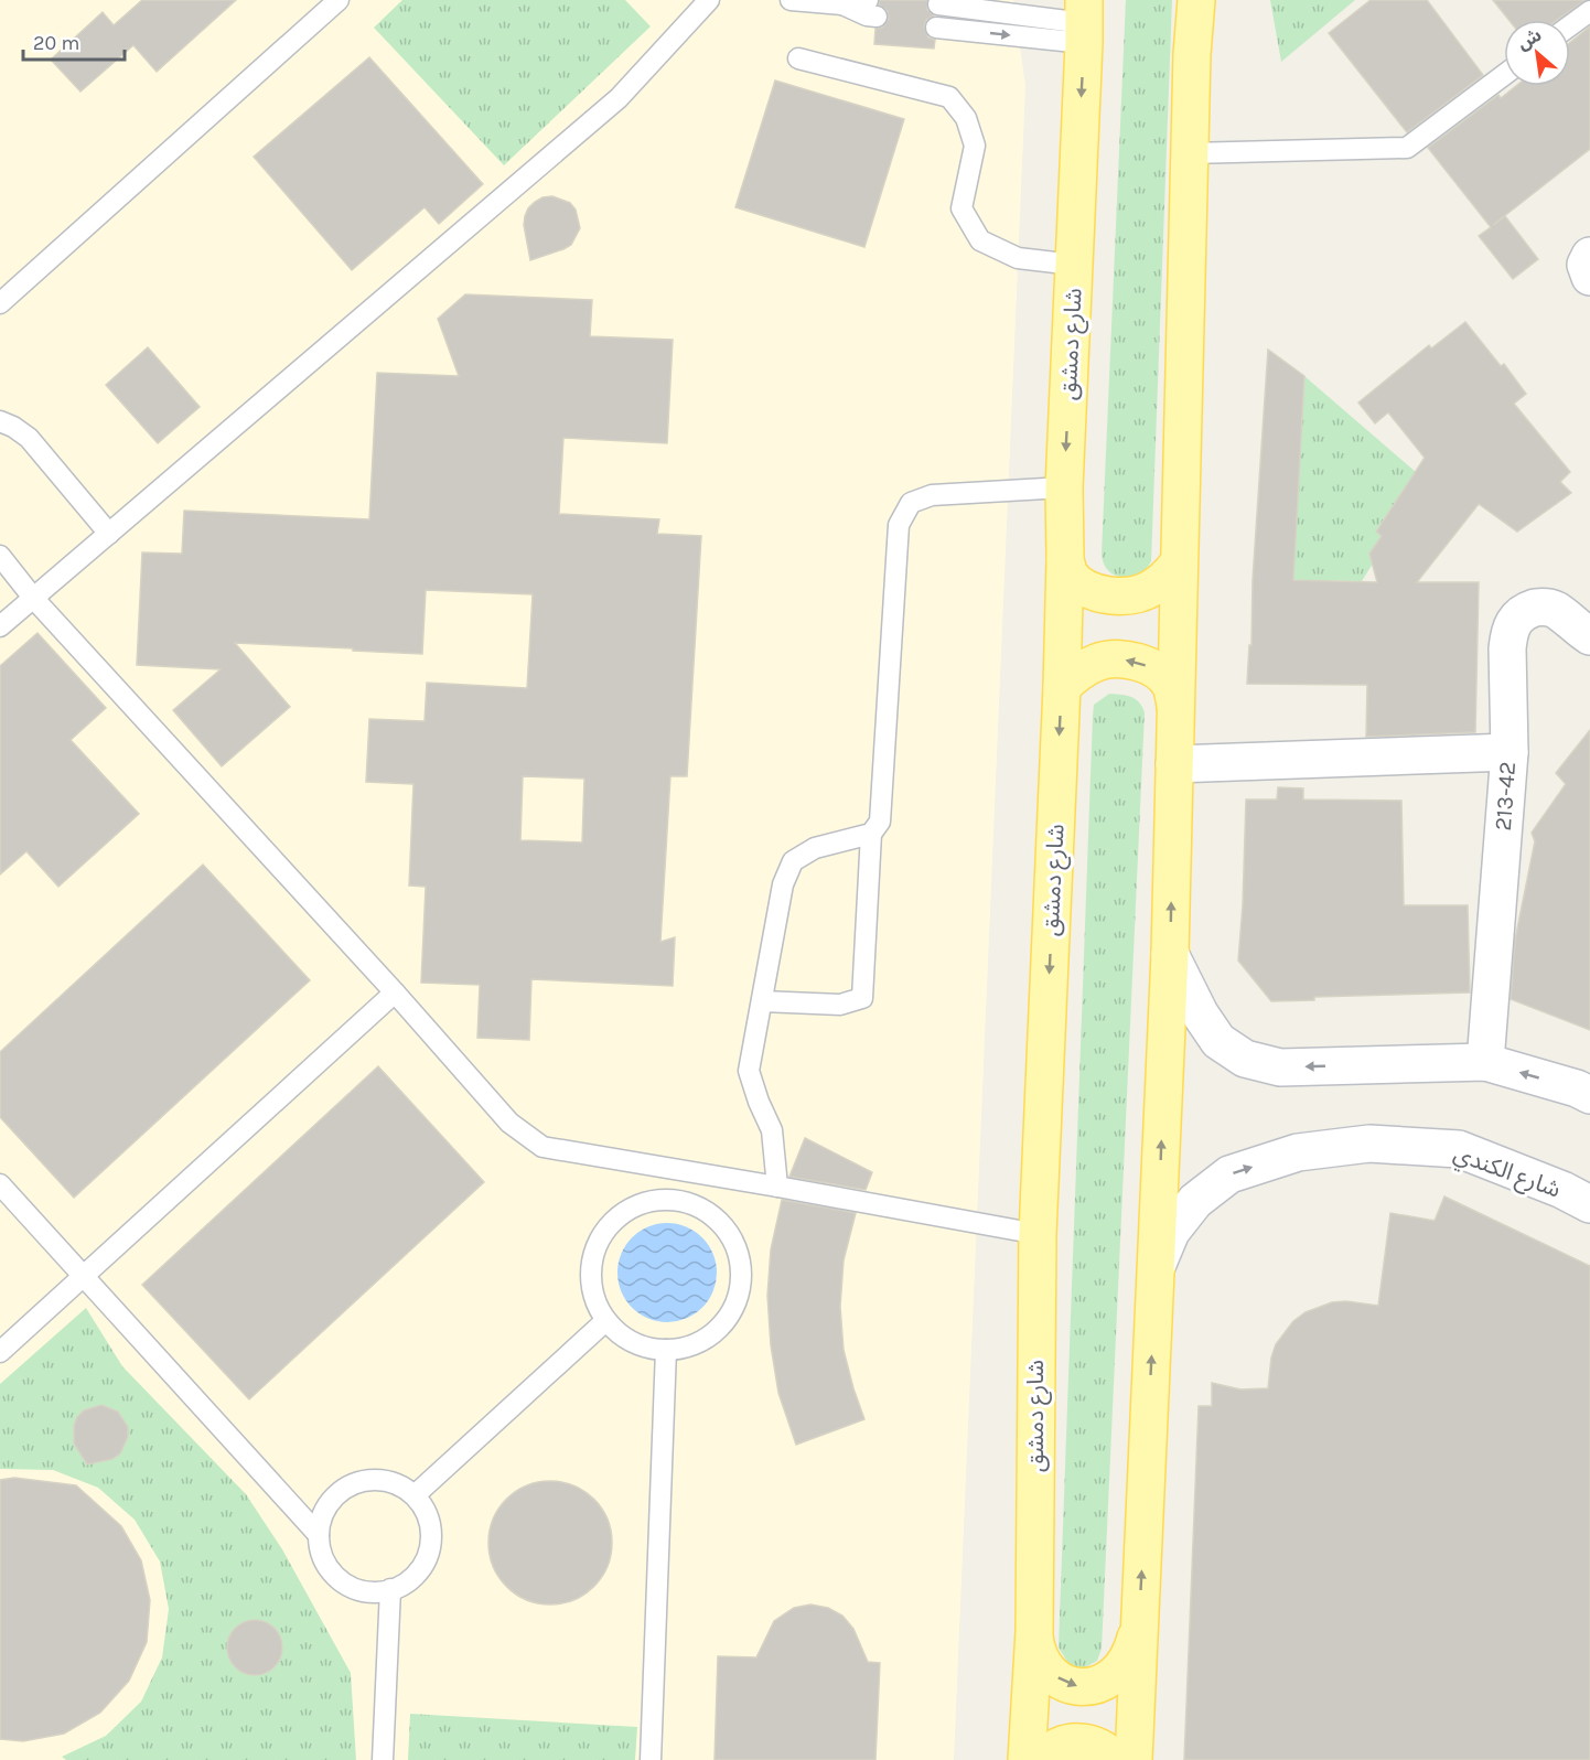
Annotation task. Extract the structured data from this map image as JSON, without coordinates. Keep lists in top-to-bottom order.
{
  "streets": {
    "main road": ["شارع دمشق"],
    "street": ["213-42", "شارع الكندي"]
  },
  "one_way": ["شارع الكندي"],
  "scale_bar": "20 m",
  "north": "top left"
}
